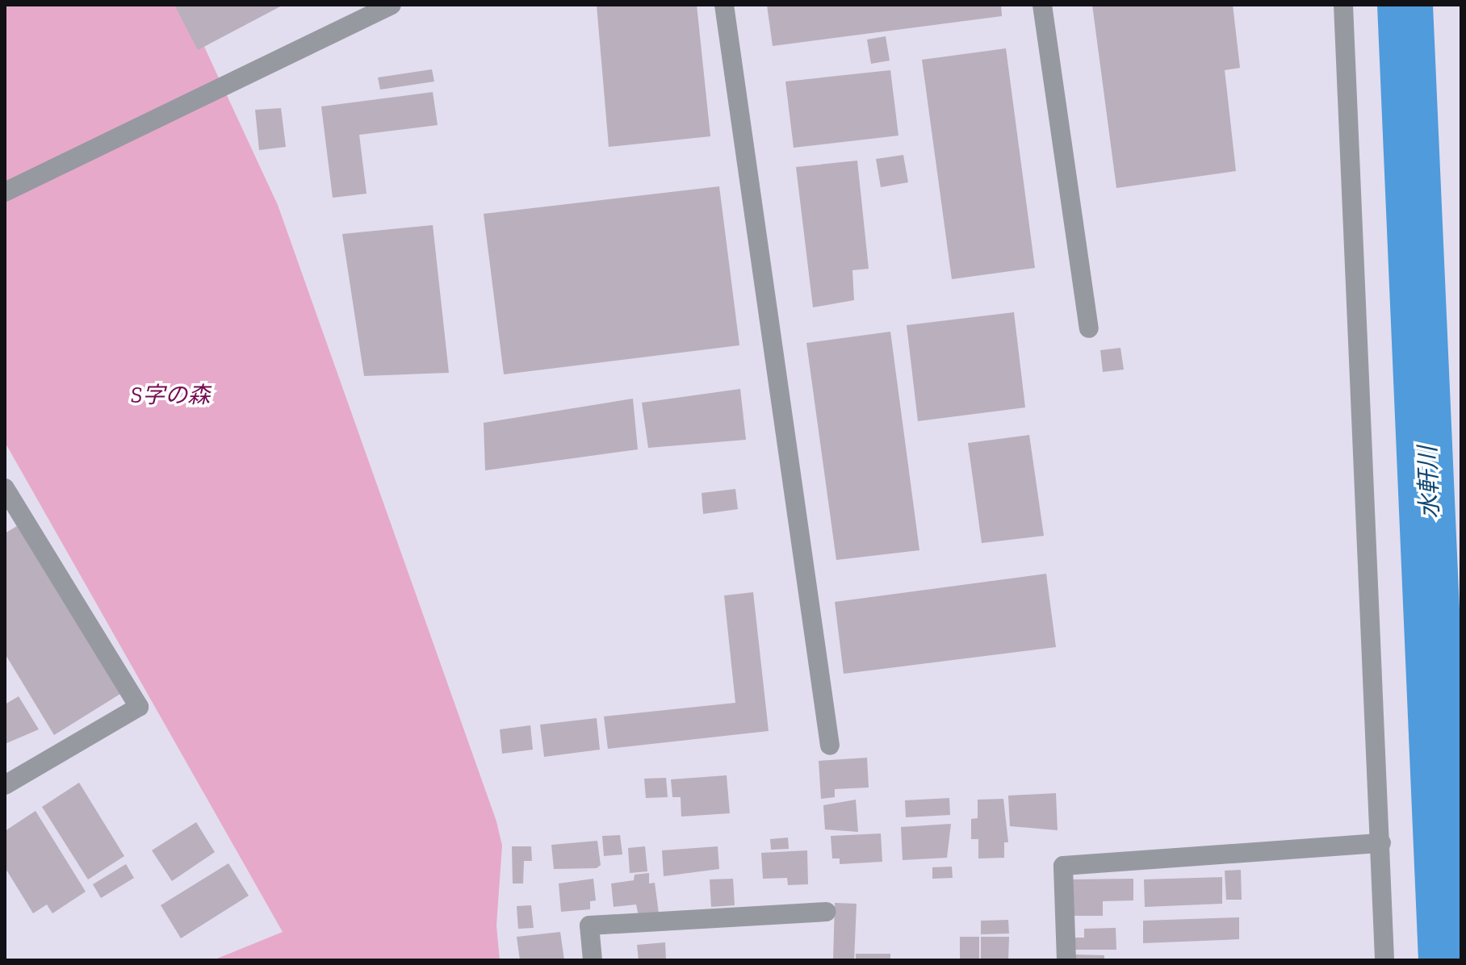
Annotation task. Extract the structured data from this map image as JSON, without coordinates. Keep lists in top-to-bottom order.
{
  "water": ["水軒川"],
  "parks": ["S字の森"]
}
